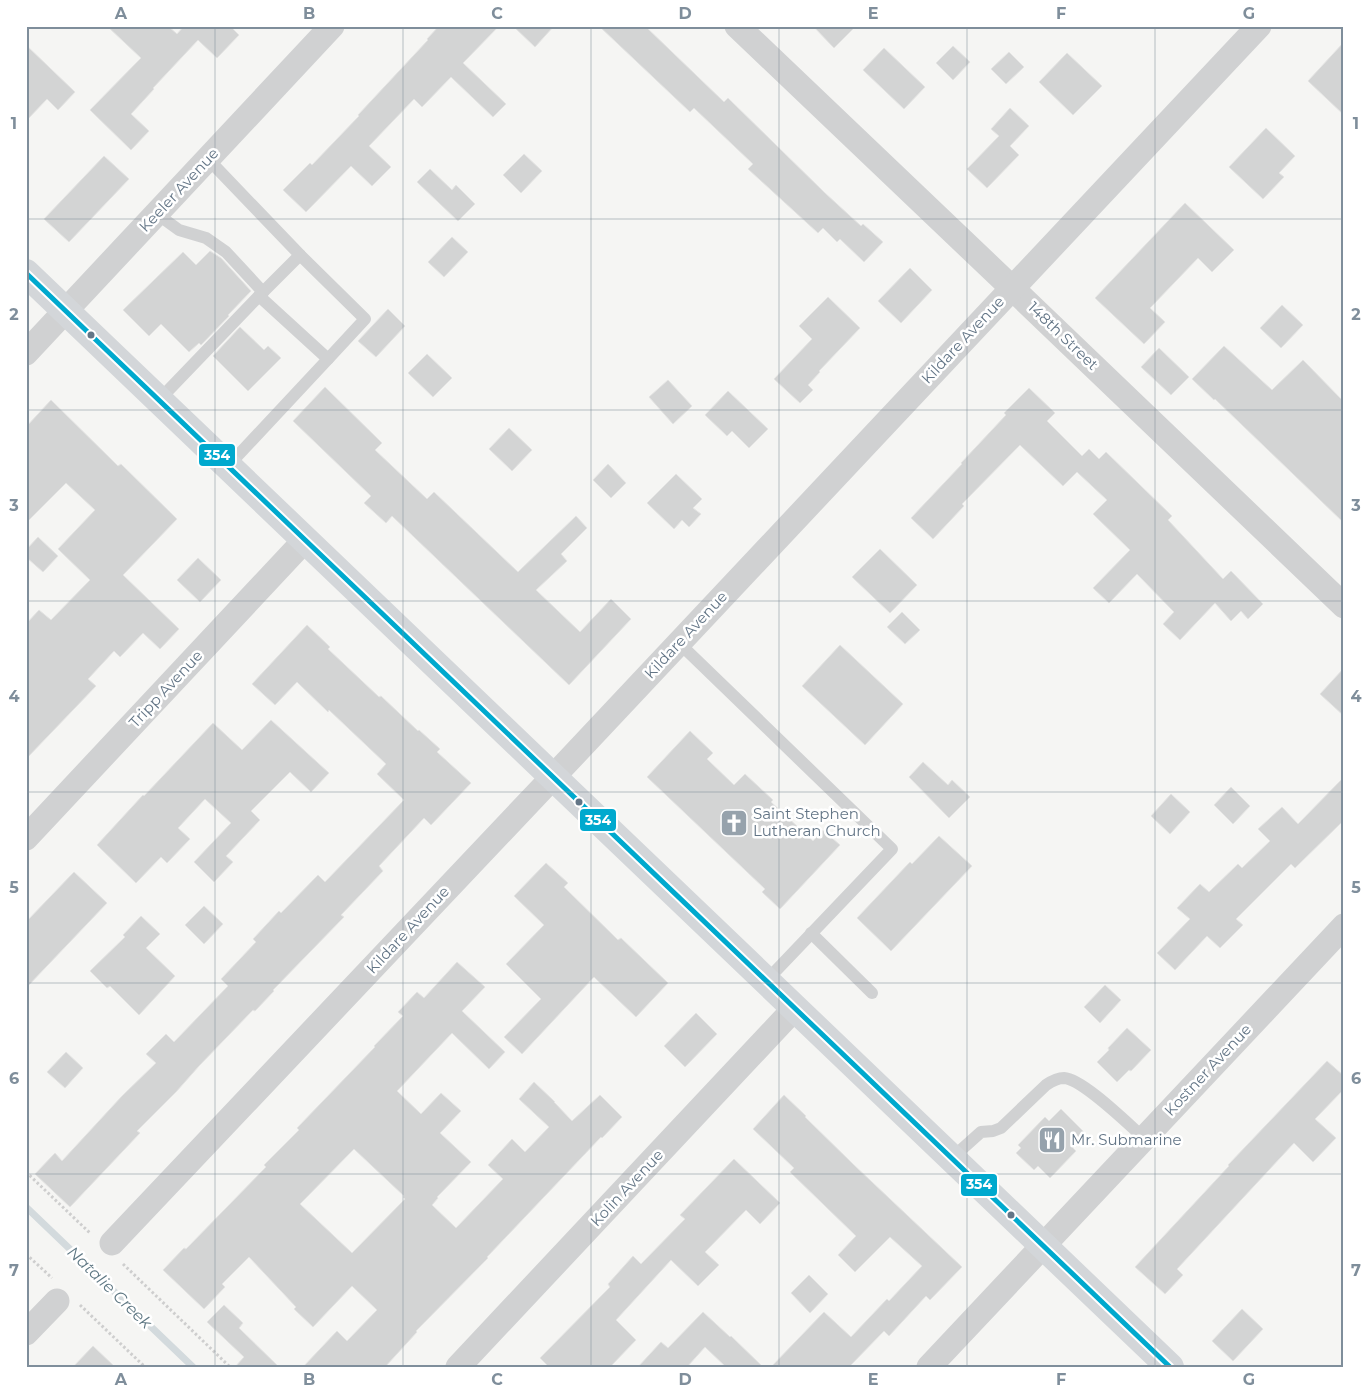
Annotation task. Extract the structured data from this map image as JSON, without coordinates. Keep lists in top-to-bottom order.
{
  "streets": {
    "street": [
      "Keeler Avenue",
      "148th Street",
      "Kildare Avenue",
      "Tripp Avenue",
      "Kostner Avenue",
      "Kolin Avenue"
    ]
  },
  "crossings": [
    ["148th Street", "Kildare Avenue"]
  ],
  "water": ["Natalie Creek"],
  "places": {
    "church": ["Saint Stephen Lutheran Church"],
    "restaurant": ["Mr. Submarine"]
  },
  "lines": ["transit line 354"],
  "grid": {
    "columns": [
      "A",
      "B",
      "C",
      "D",
      "E",
      "F",
      "G"
    ],
    "rows": [
      "1",
      "2",
      "3",
      "4",
      "5",
      "6",
      "7"
    ]
  }
}
